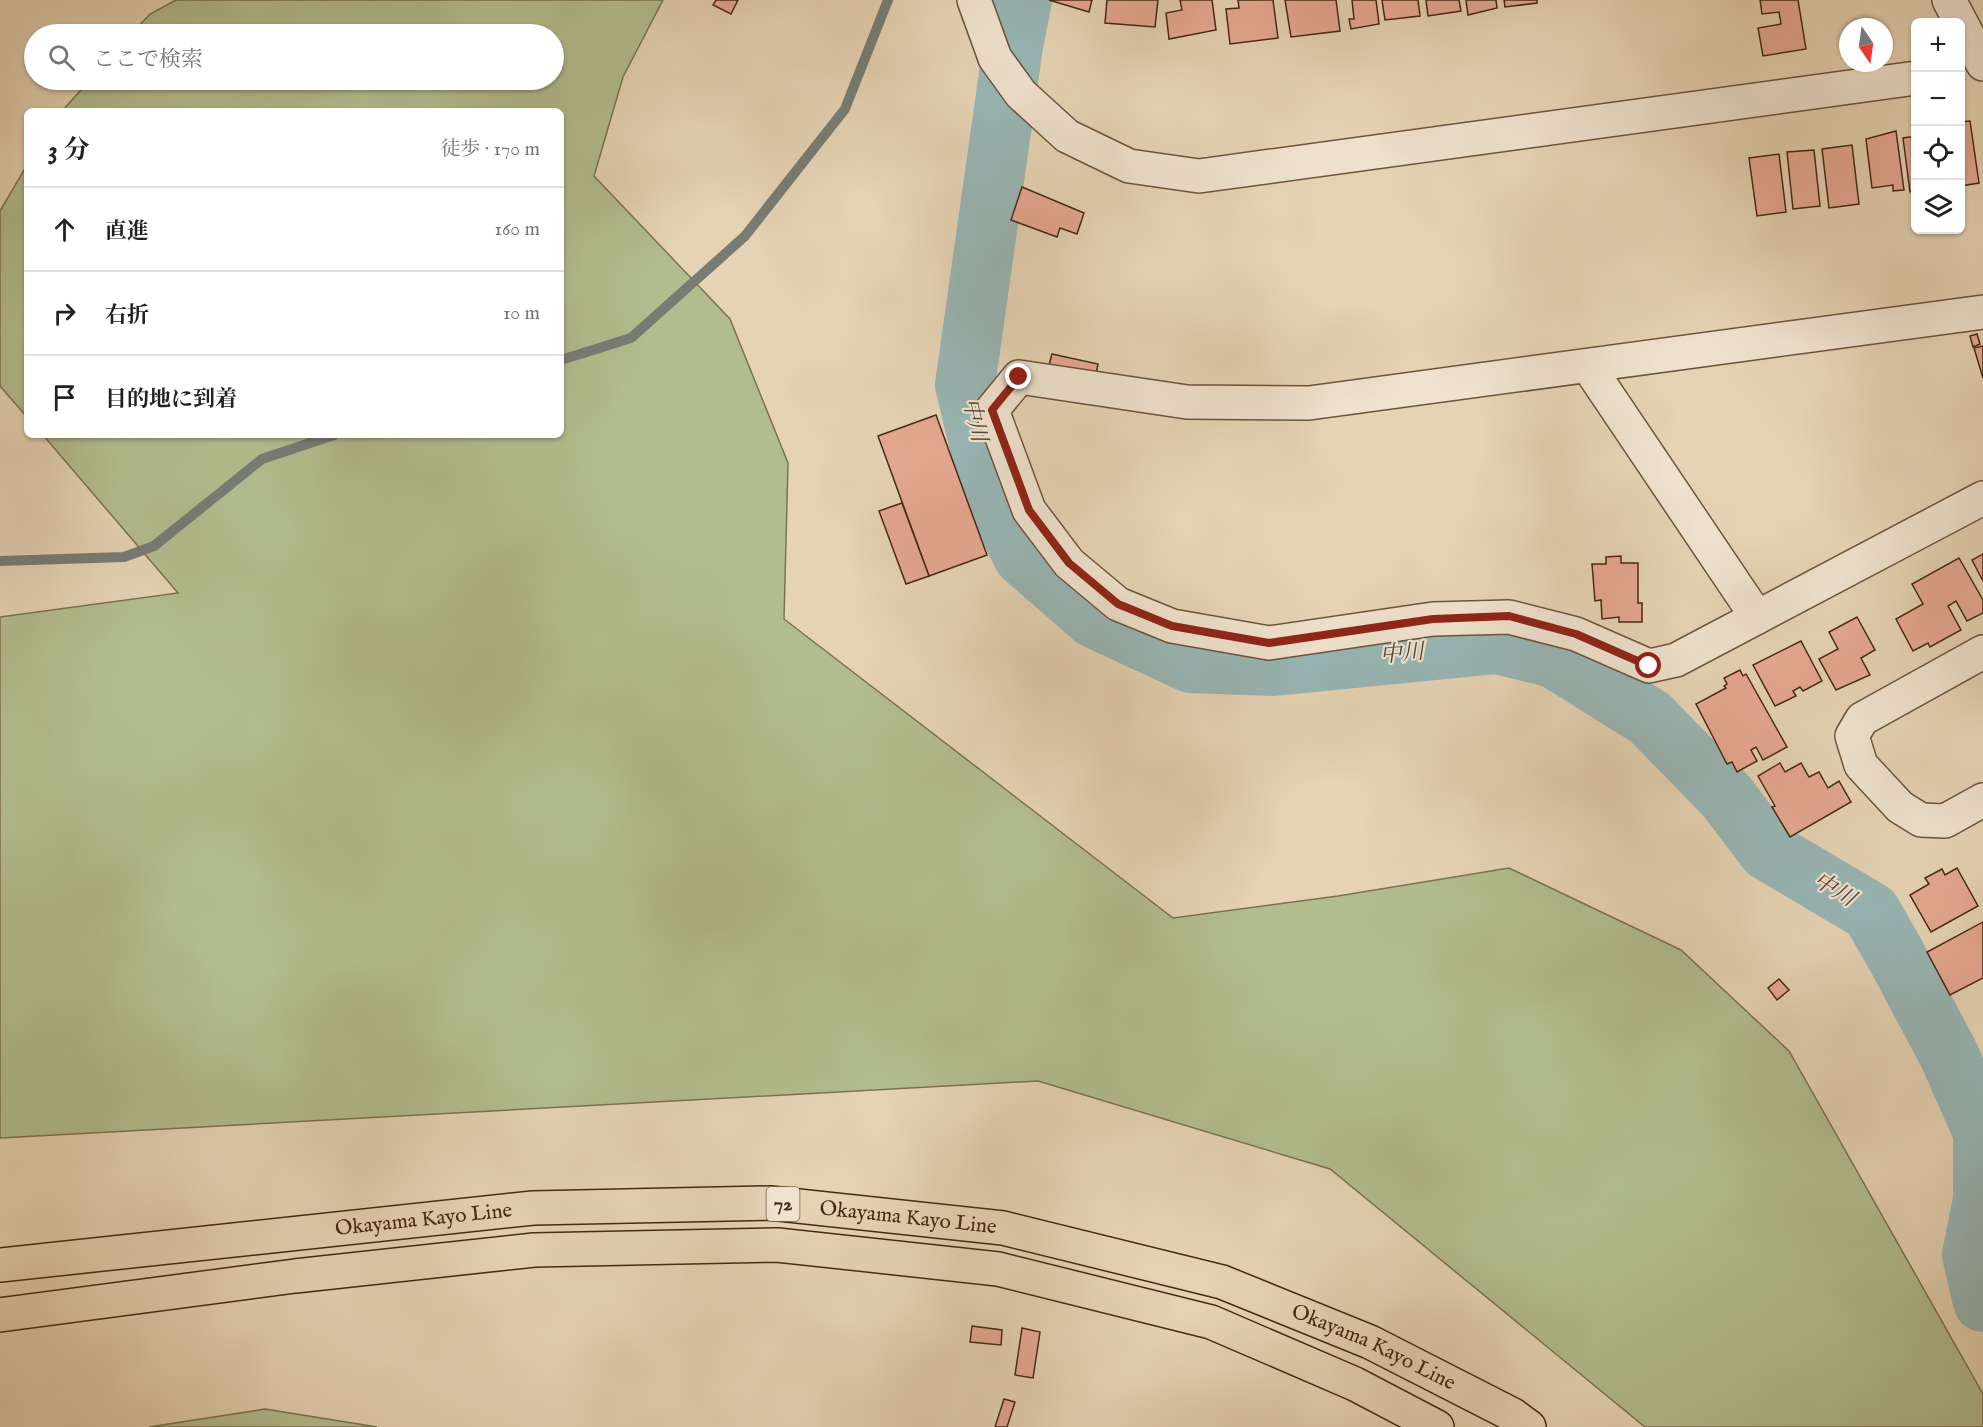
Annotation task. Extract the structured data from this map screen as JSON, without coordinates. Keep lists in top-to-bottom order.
{
  "streets": {
    "main road": ["72", "Okayama Kayo Line"]
  },
  "water": ["中川"],
  "north": "bottom",
  "page": {
    "map_buttons": ["+", "−"],
    "search": "ここで検索",
    "heading": ["3 分", "徒歩 · 170 m"],
    "list": [
      ["直進", "160 m"],
      ["右折", "10 m"],
      "目的地に到着"
    ]
  }
}
